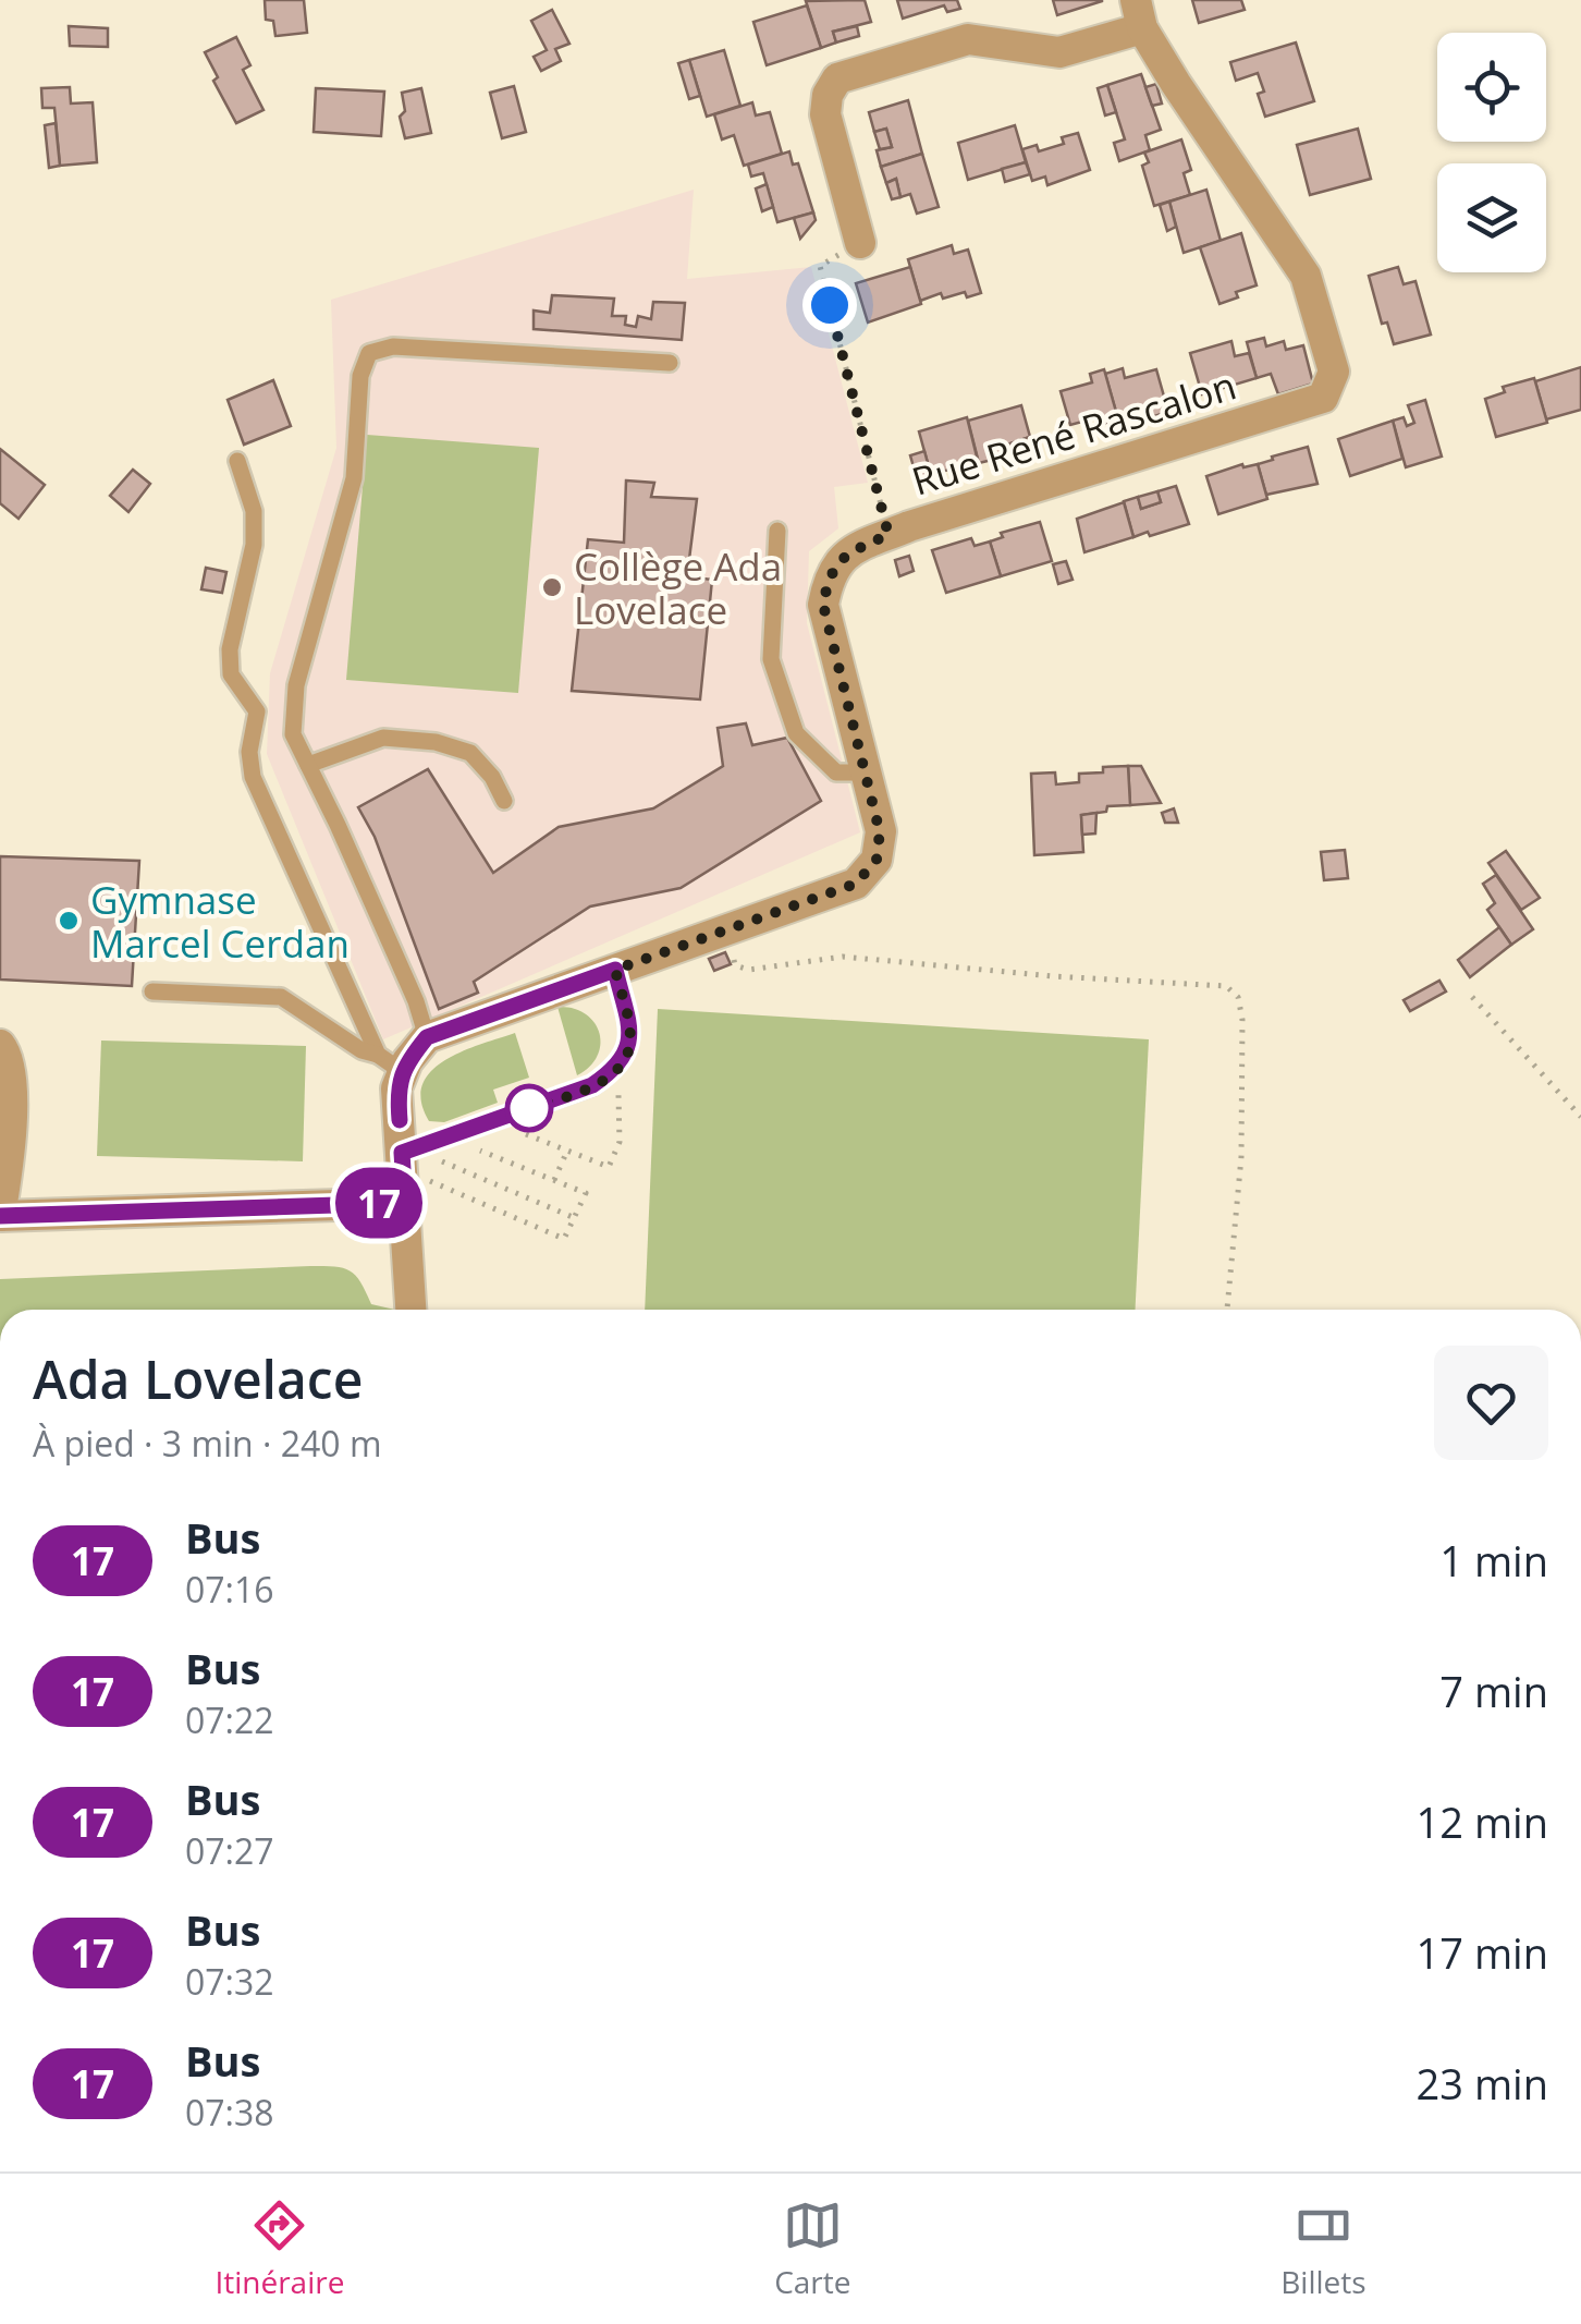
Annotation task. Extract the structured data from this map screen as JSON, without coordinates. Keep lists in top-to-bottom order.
{
  "streets": {
    "street": ["Rue René Rascalon"]
  },
  "places": ["Collège Ada Lovelace", "Gymnase Marcel Cerdan"],
  "lines": ["bus line 17"],
  "page": {
    "on_map": "17",
    "heading": ["Ada Lovelace", "À pied · 3 min · 240 m"],
    "list": [
      {
        "mark": "17",
        "name": "Bus",
        "note": "07:16",
        "value": "1 min"
      },
      {
        "mark": "17",
        "name": "Bus",
        "note": "07:22",
        "value": "7 min"
      },
      {
        "mark": "17",
        "name": "Bus",
        "note": "07:27",
        "value": "12 min"
      },
      {
        "mark": "17",
        "name": "Bus",
        "note": "07:32",
        "value": "17 min"
      },
      {
        "mark": "17",
        "name": "Bus",
        "note": "07:38",
        "value": "23 min"
      }
    ],
    "tabs": ["Itinéraire", "Carte", "Billets"]
  }
}
